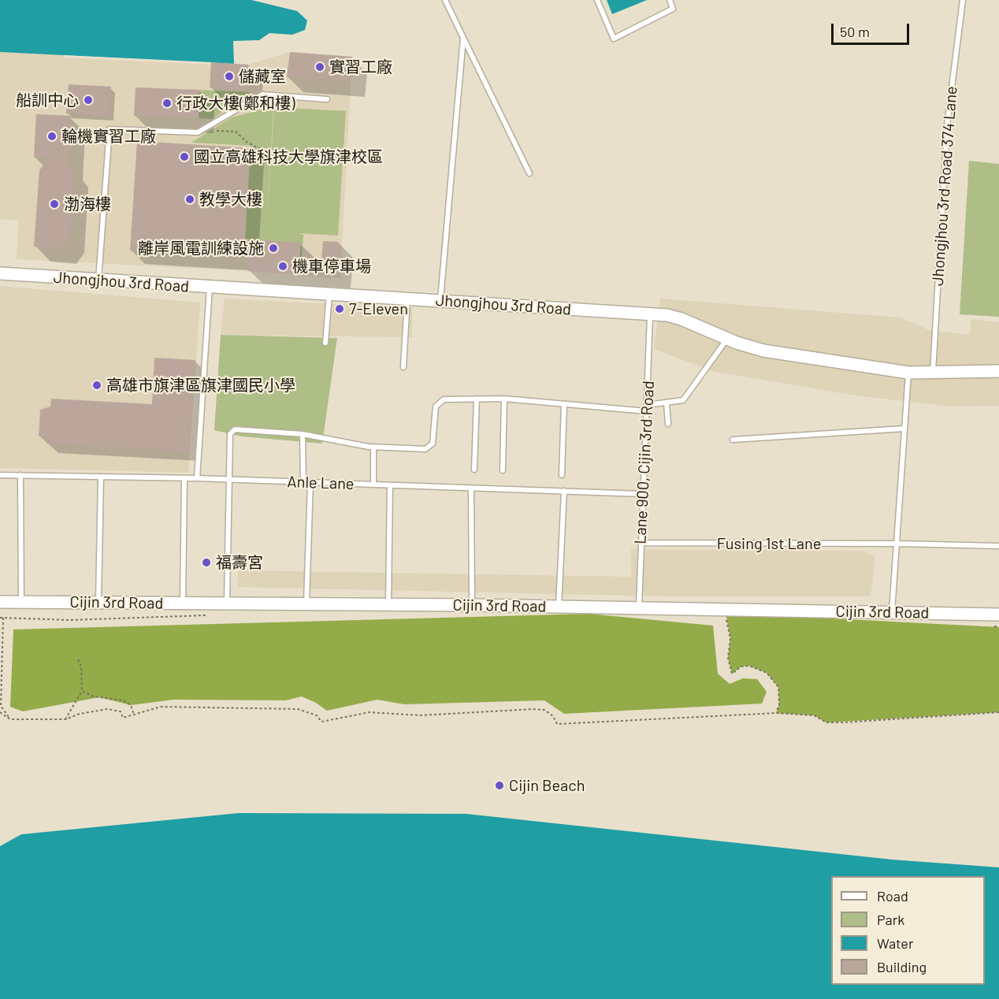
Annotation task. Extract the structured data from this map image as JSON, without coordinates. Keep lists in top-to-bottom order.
{
  "streets": {
    "street": ["Jhongjhou 3rd Road", "Cijin 3rd Road"],
    "lane": [
      "Jhongjhou 3rd Road 374 Lane",
      "Lane 900, Cijin 3rd Road",
      "Anle Lane",
      "Fusing 1st Lane"
    ]
  },
  "crossings": [
    ["Jhongjhou 3rd Road 374 Lane", "Jhongjhou 3rd Road"],
    ["Jhongjhou 3rd Road", "Lane 900, Cijin 3rd Road"],
    ["Lane 900, Cijin 3rd Road", "Anle Lane"],
    ["Lane 900, Cijin 3rd Road", "Fusing 1st Lane"],
    ["Lane 900, Cijin 3rd Road", "Cijin 3rd Road"]
  ],
  "places": [
    "實習工廠",
    "儲藏室",
    "船訓中心",
    "行政大樓(鄭和樓)",
    "輪機實習工廠",
    "國立高雄科技大學旗津校區",
    "教學大樓",
    "渤海樓",
    "離岸風電訓練設施",
    "機車停車場",
    "7-Eleven",
    "高雄市旗津區旗津國民小學",
    "福壽宮",
    "Cijin Beach"
  ],
  "legend": [
    "Road",
    "Park",
    "Water",
    "Building"
  ],
  "scale_bar": "50 m"
}
